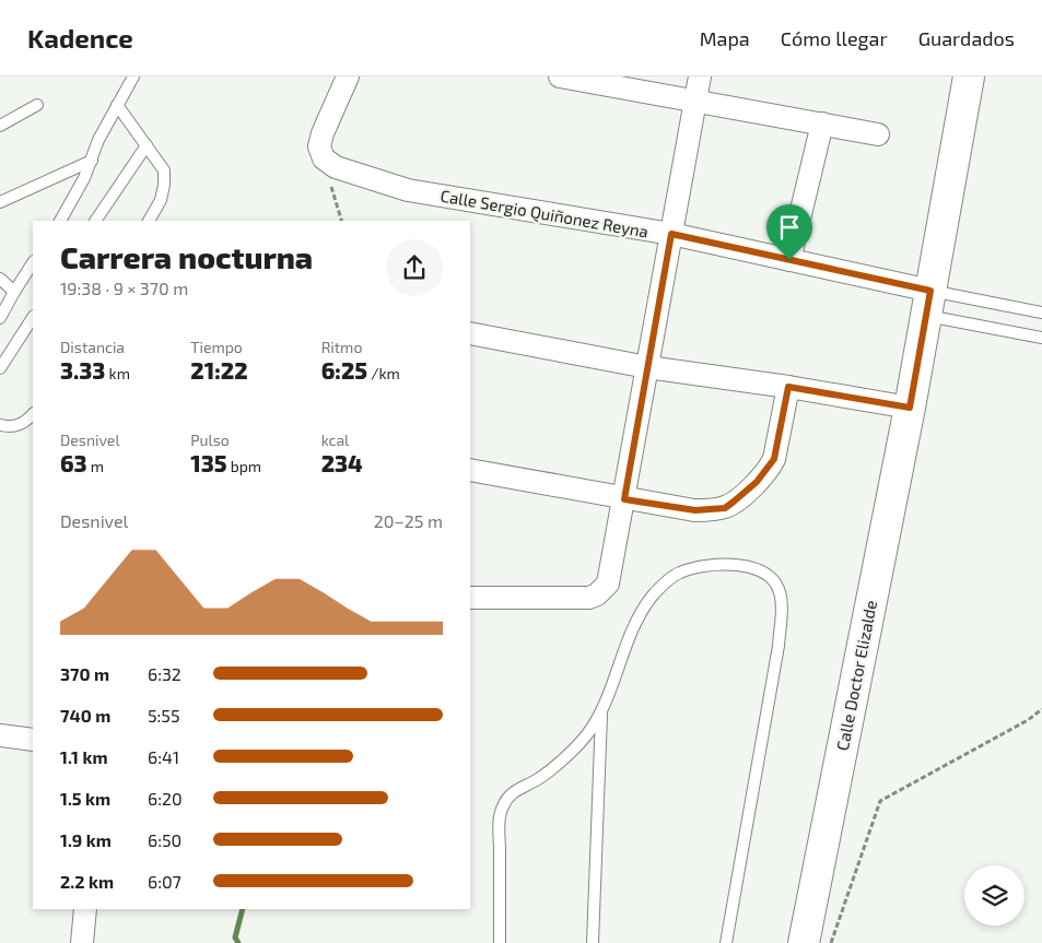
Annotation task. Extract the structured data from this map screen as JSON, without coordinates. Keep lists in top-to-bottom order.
{
  "streets": {
    "street": ["Calle Sergio Quiñonez Reyna", "Calle Doctor Elizalde"]
  },
  "crossings": [
    ["Calle Sergio Quiñonez Reyna", "Calle Doctor Elizalde"]
  ],
  "page": {
    "header": "Kadence",
    "nav": ["Mapa", "Cómo llegar", "Guardados"],
    "heading": ["Carrera nocturna", "19:38 · 9 × 370 m"],
    "stats": [
      ["Distancia", "3.33 km"],
      ["Tiempo", "21:22"],
      ["Ritmo", "6:25 /km"],
      ["Desnivel", "63 m"],
      ["Pulso", "135 bpm"],
      ["kcal", "234"]
    ],
    "chart": ["Desnivel", "20–25 m"],
    "list": [
      {
        "name": "370 m",
        "note": "6:32"
      },
      {
        "name": "740 m",
        "note": "5:55"
      },
      {
        "name": "1.1 km",
        "note": "6:41"
      },
      {
        "name": "1.5 km",
        "note": "6:20"
      },
      {
        "name": "1.9 km",
        "note": "6:50"
      },
      {
        "name": "2.2 km",
        "note": "6:07"
      }
    ]
  }
}
